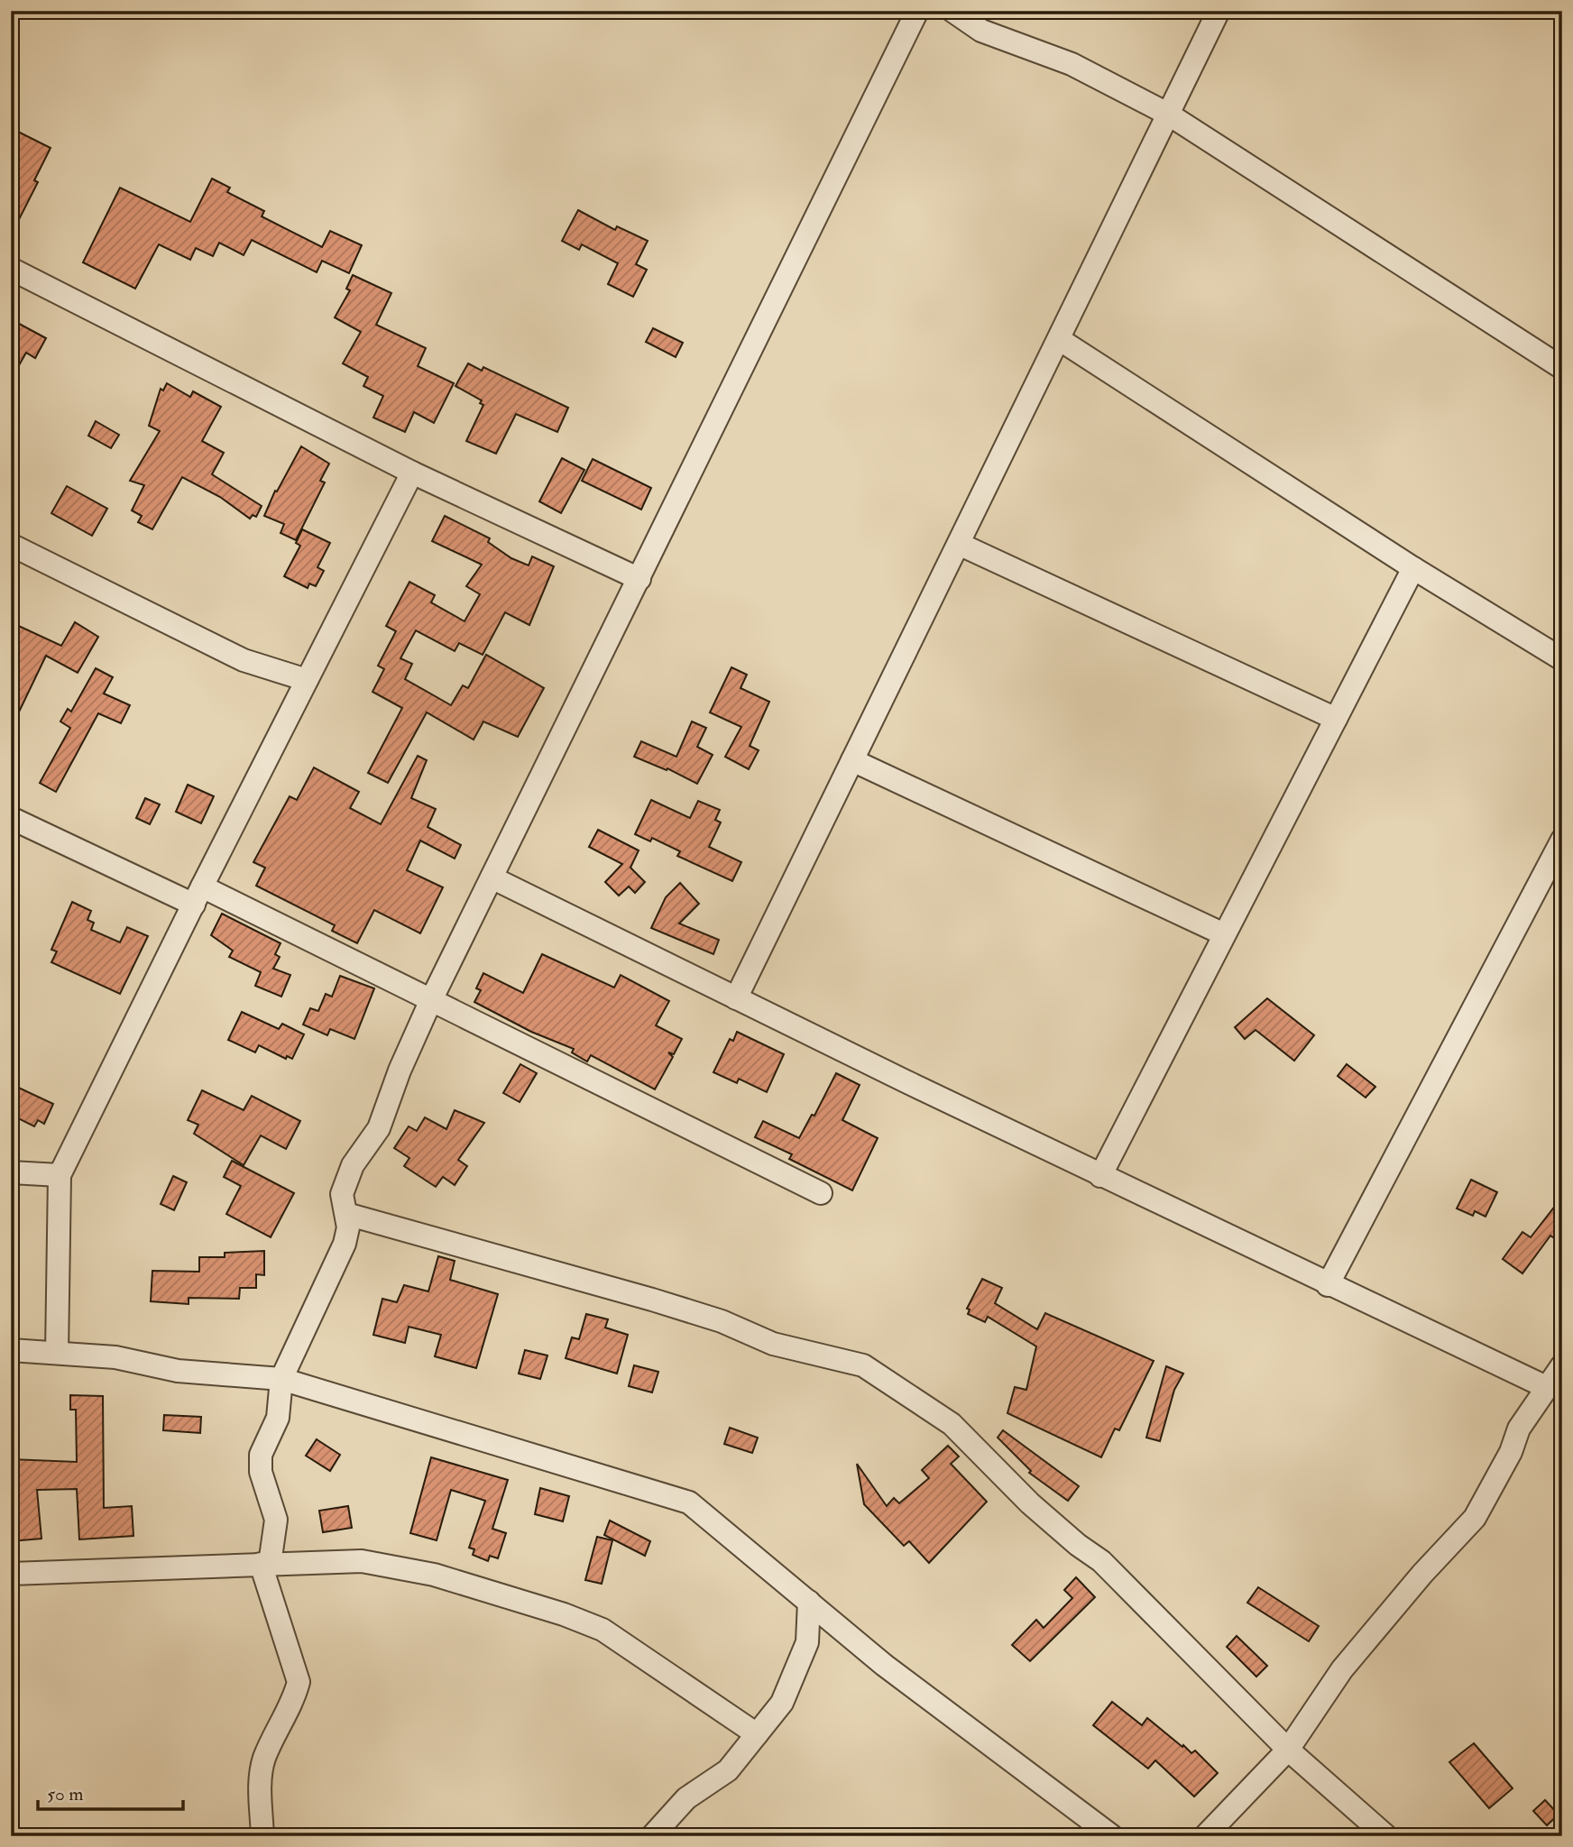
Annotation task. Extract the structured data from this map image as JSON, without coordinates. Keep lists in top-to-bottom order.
{
  "scale_bar": "50 m"
}
